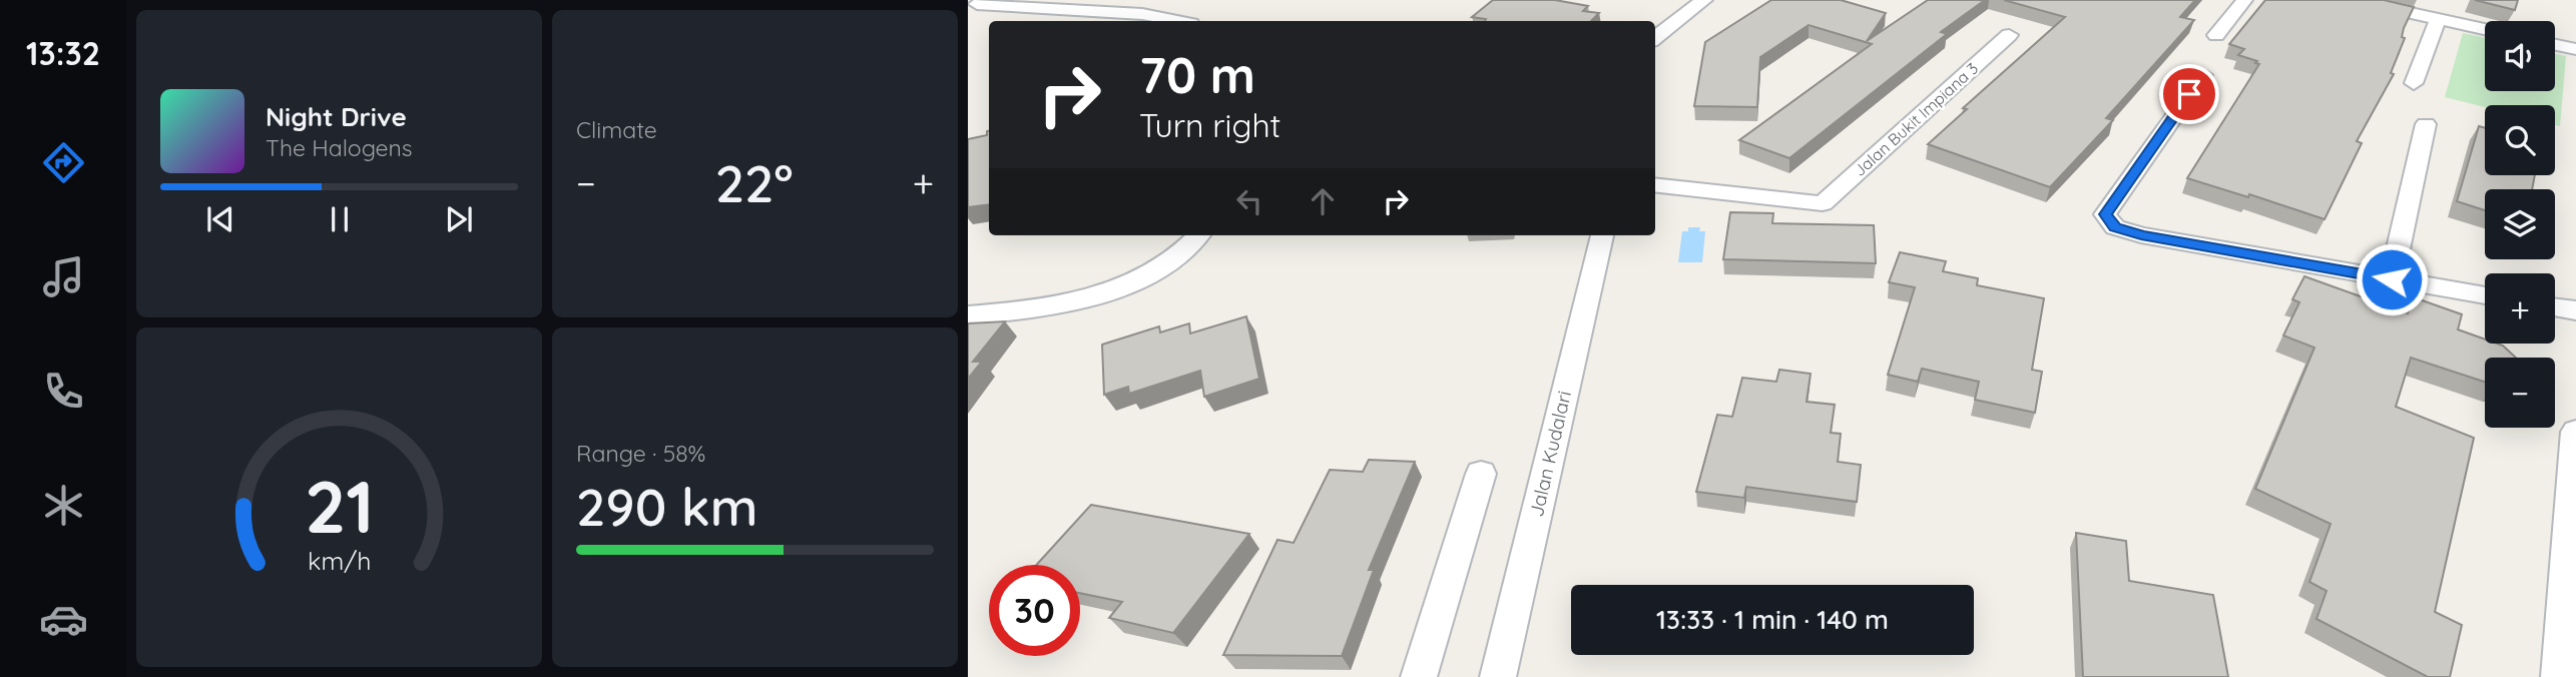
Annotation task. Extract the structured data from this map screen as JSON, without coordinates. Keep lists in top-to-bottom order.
{
  "streets": {
    "street": ["Jalan Bukit Impiana 3", "Jalan Kudalari"]
  },
  "page": {
    "tabs": "13:32",
    "tile": [
      "Climate",
      ["Range · 58%", "290 km"]
    ],
    "map_buttons": ["+", "−"],
    "turn": ["70 m", "Turn right"],
    "song": ["Night Drive", "The Halogens"],
    "heat": ["−", "22°", "+"],
    "limit": "30",
    "trip": "13:33 · 1 min · 140 m",
    "gauge": ["21", "km/h"]
  }
}
